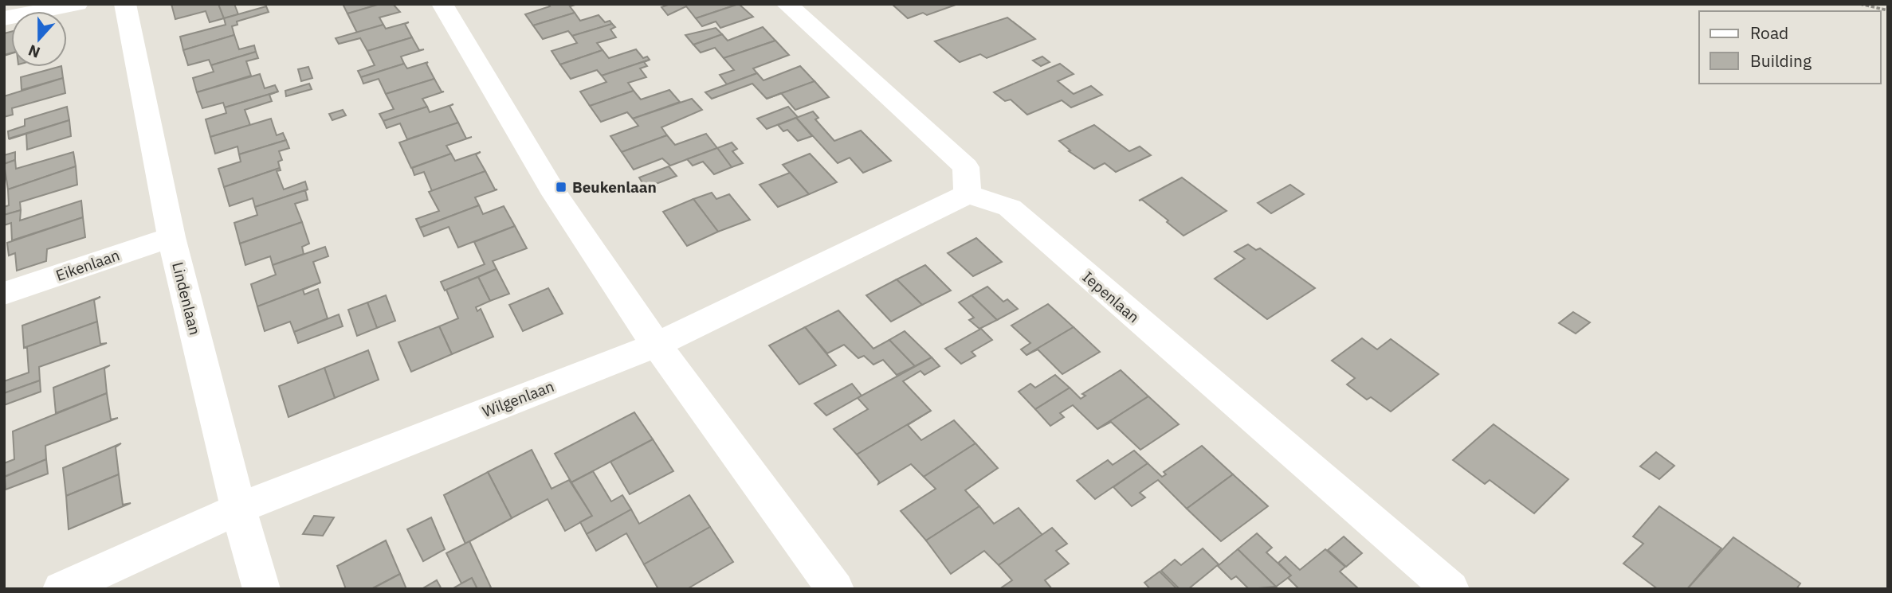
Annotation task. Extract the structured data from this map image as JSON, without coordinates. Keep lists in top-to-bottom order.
{
  "streets": {
    "street": [
      "Eikenlaan",
      "Iepenlaan",
      "Lindenlaan",
      "Wilgenlaan"
    ]
  },
  "crossings": [
    ["Eikenlaan", "Lindenlaan"],
    ["Iepenlaan", "Wilgenlaan"],
    ["Lindenlaan", "Wilgenlaan"]
  ],
  "places": {
    "transit": ["Beukenlaan"]
  },
  "legend": ["Road", "Building"],
  "north": "bottom"
}
